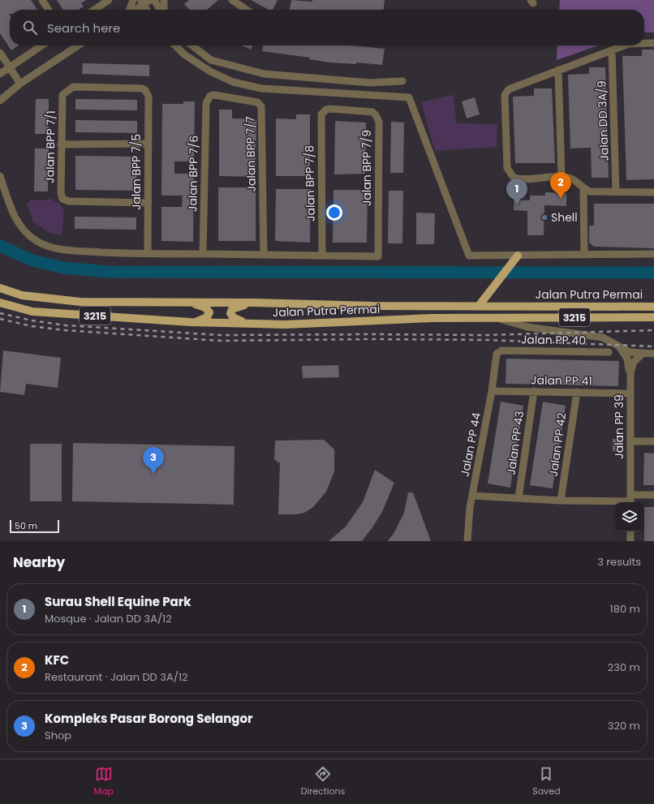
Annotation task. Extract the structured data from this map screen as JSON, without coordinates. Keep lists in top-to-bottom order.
{
  "streets": {
    "main road": ["Jalan Putra Permai", "3215"],
    "street": [
      "Jalan DD 3A/9",
      "Jalan BPP 7/1",
      "Jalan BPP 7/7",
      "Jalan BPP 7/9",
      "Jalan BPP 7/5",
      "Jalan BPP 7/6",
      "Jalan BPP 7/8",
      "Jalan PP 40",
      "Jalan PP 41",
      "Jalan PP 39",
      "Jalan PP 43",
      "Jalan PP 44",
      "Jalan PP 42"
    ]
  },
  "crossings": [
    ["Jalan BPP 7/1", "Jalan BPP 7/5"],
    ["Jalan BPP 7/7", "Jalan BPP 7/6"],
    ["Jalan BPP 7/9", "Jalan BPP 7/8"],
    ["Jalan PP 40", "Jalan PP 44"],
    ["Jalan PP 41", "Jalan PP 39"],
    ["Jalan PP 41", "Jalan PP 43"],
    ["Jalan PP 41", "Jalan PP 44"],
    ["Jalan PP 41", "Jalan PP 42"]
  ],
  "places": ["Shell"],
  "scale_bar": "50 m",
  "page": {
    "search": "Search here",
    "pins": ["2", "1", "3"],
    "scale": "50 m",
    "heading": ["Nearby", "3 results"],
    "list": [
      {
        "mark": "1",
        "name": "Surau Shell Equine Park",
        "note": "Mosque · Jalan DD 3A/12",
        "value": "180 m"
      },
      {
        "mark": "2",
        "name": "KFC",
        "note": "Restaurant · Jalan DD 3A/12",
        "value": "230 m"
      },
      {
        "mark": "3",
        "name": "Kompleks Pasar Borong Selangor",
        "note": "Shop",
        "value": "320 m"
      }
    ],
    "nav": ["Map", "Directions", "Saved"]
  }
}
